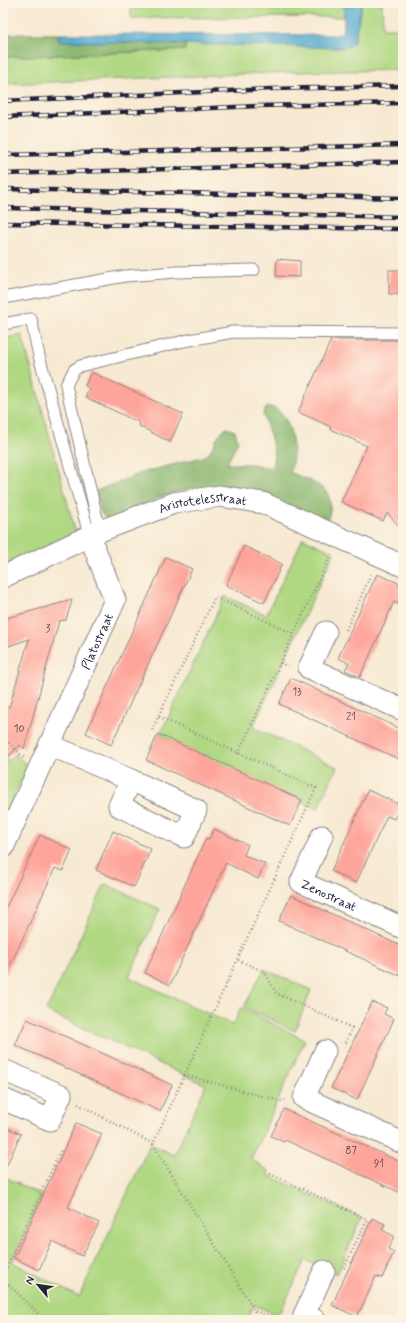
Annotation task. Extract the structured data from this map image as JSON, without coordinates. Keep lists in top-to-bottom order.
{
  "streets": {
    "street": ["Aristotelesstraat", "Platostraat", "Zenostraat"]
  },
  "crossings": [
    ["Aristotelesstraat", "Platostraat"]
  ],
  "house_numbers": [
    "3",
    "13",
    "21",
    "10",
    "87",
    "91"
  ],
  "north": "top left"
}
